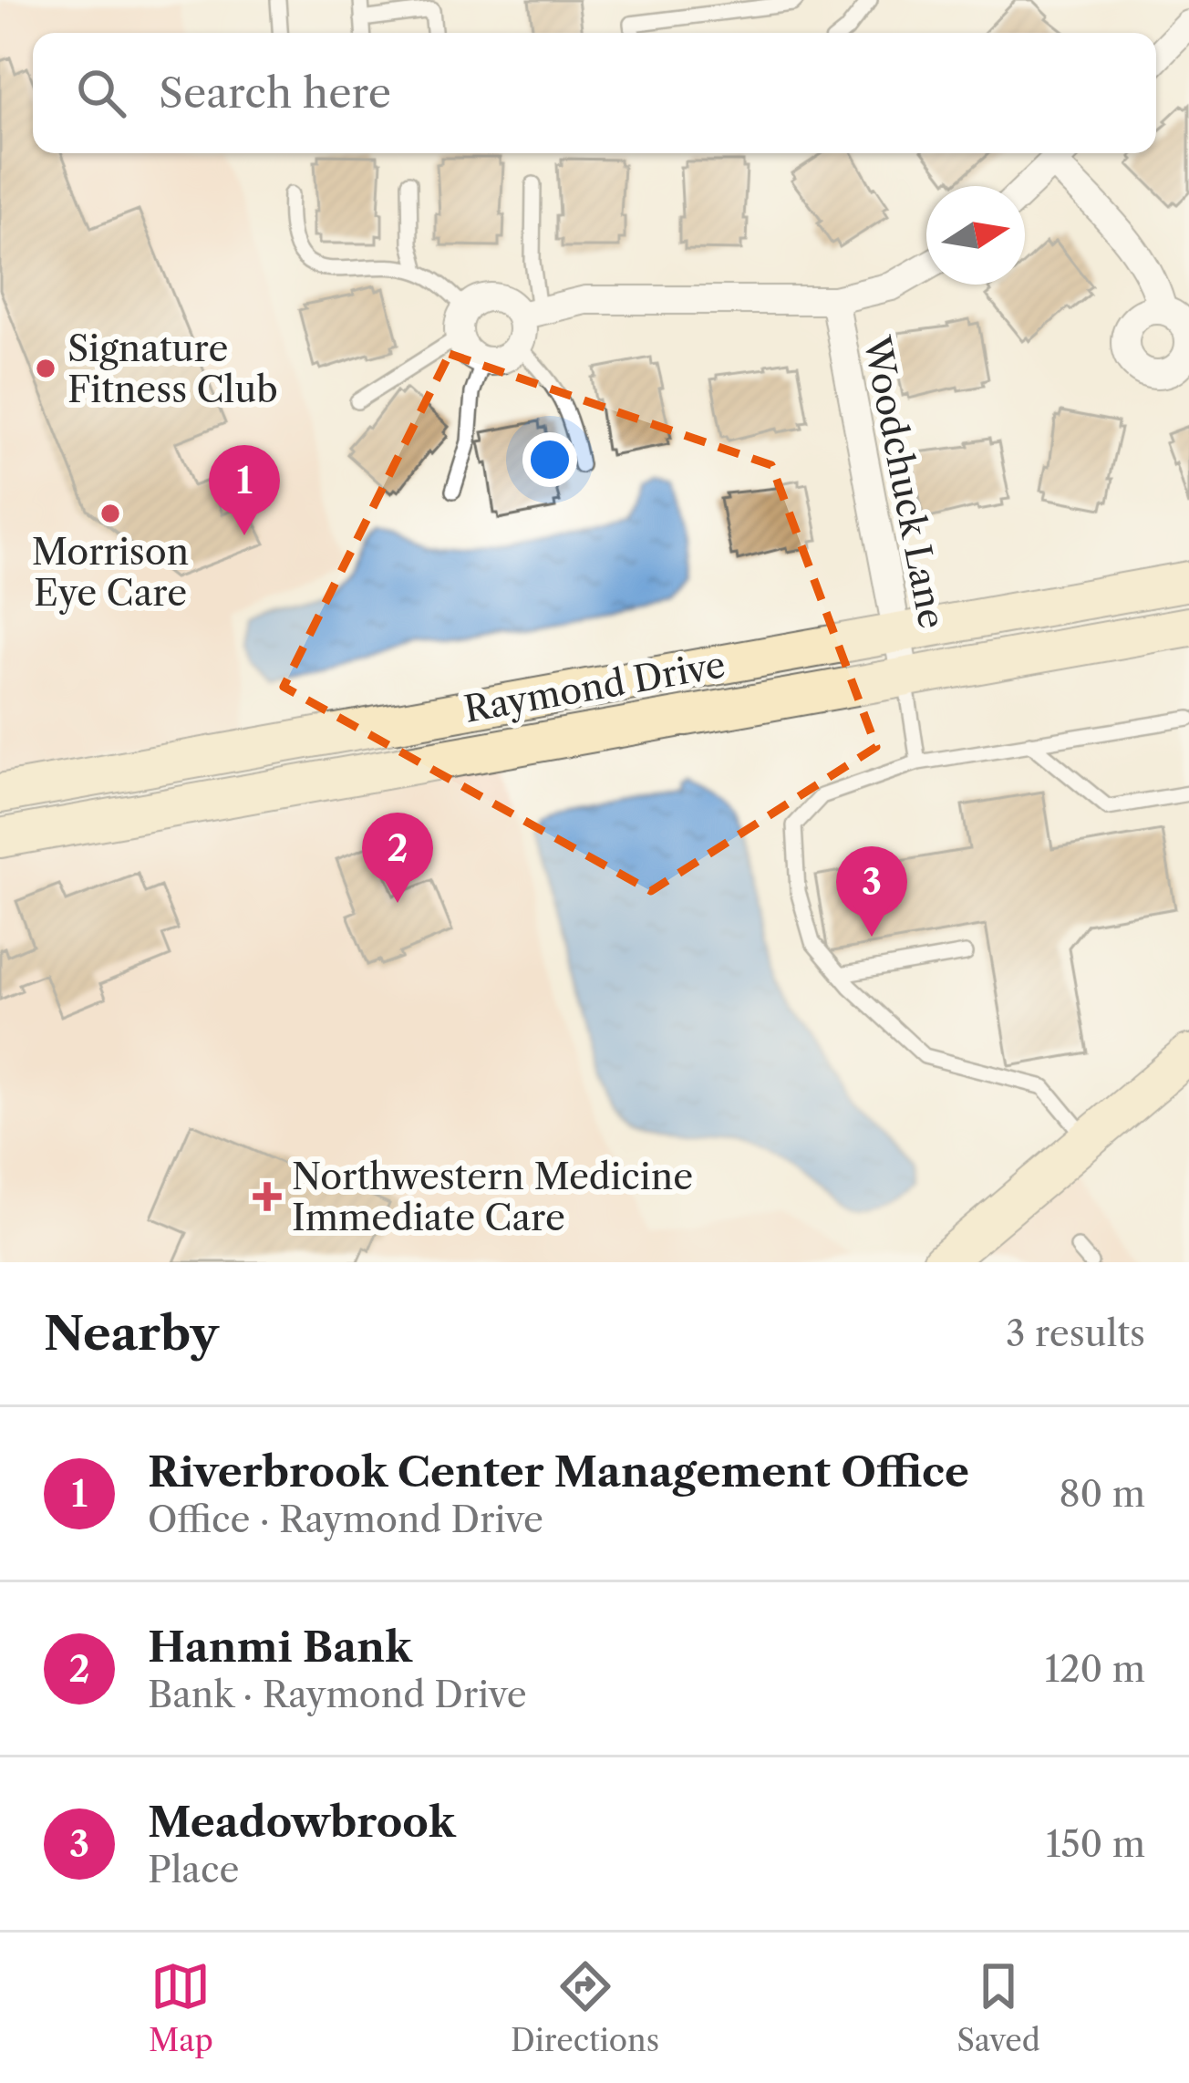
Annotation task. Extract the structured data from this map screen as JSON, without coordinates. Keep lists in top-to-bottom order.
{
  "streets": {
    "street": ["Woodchuck Lane", "Raymond Drive"]
  },
  "crossings": [
    ["Woodchuck Lane", "Raymond Drive"]
  ],
  "places": {
    "other": ["Signature Fitness Club", "Morrison Eye Care"],
    "health": ["Northwestern Medicine Immediate Care"]
  },
  "north": "right",
  "page": {
    "search": "Search here",
    "pins": ["1", "2", "3"],
    "heading": ["Nearby", "3 results"],
    "list": [
      {
        "mark": "1",
        "name": "Riverbrook Center Management Office",
        "note": "Office · Raymond Drive",
        "value": "80 m"
      },
      {
        "mark": "2",
        "name": "Hanmi Bank",
        "note": "Bank · Raymond Drive",
        "value": "120 m"
      },
      {
        "mark": "3",
        "name": "Meadowbrook",
        "note": "Place",
        "value": "150 m"
      }
    ],
    "nav": ["Map", "Directions", "Saved"]
  }
}
